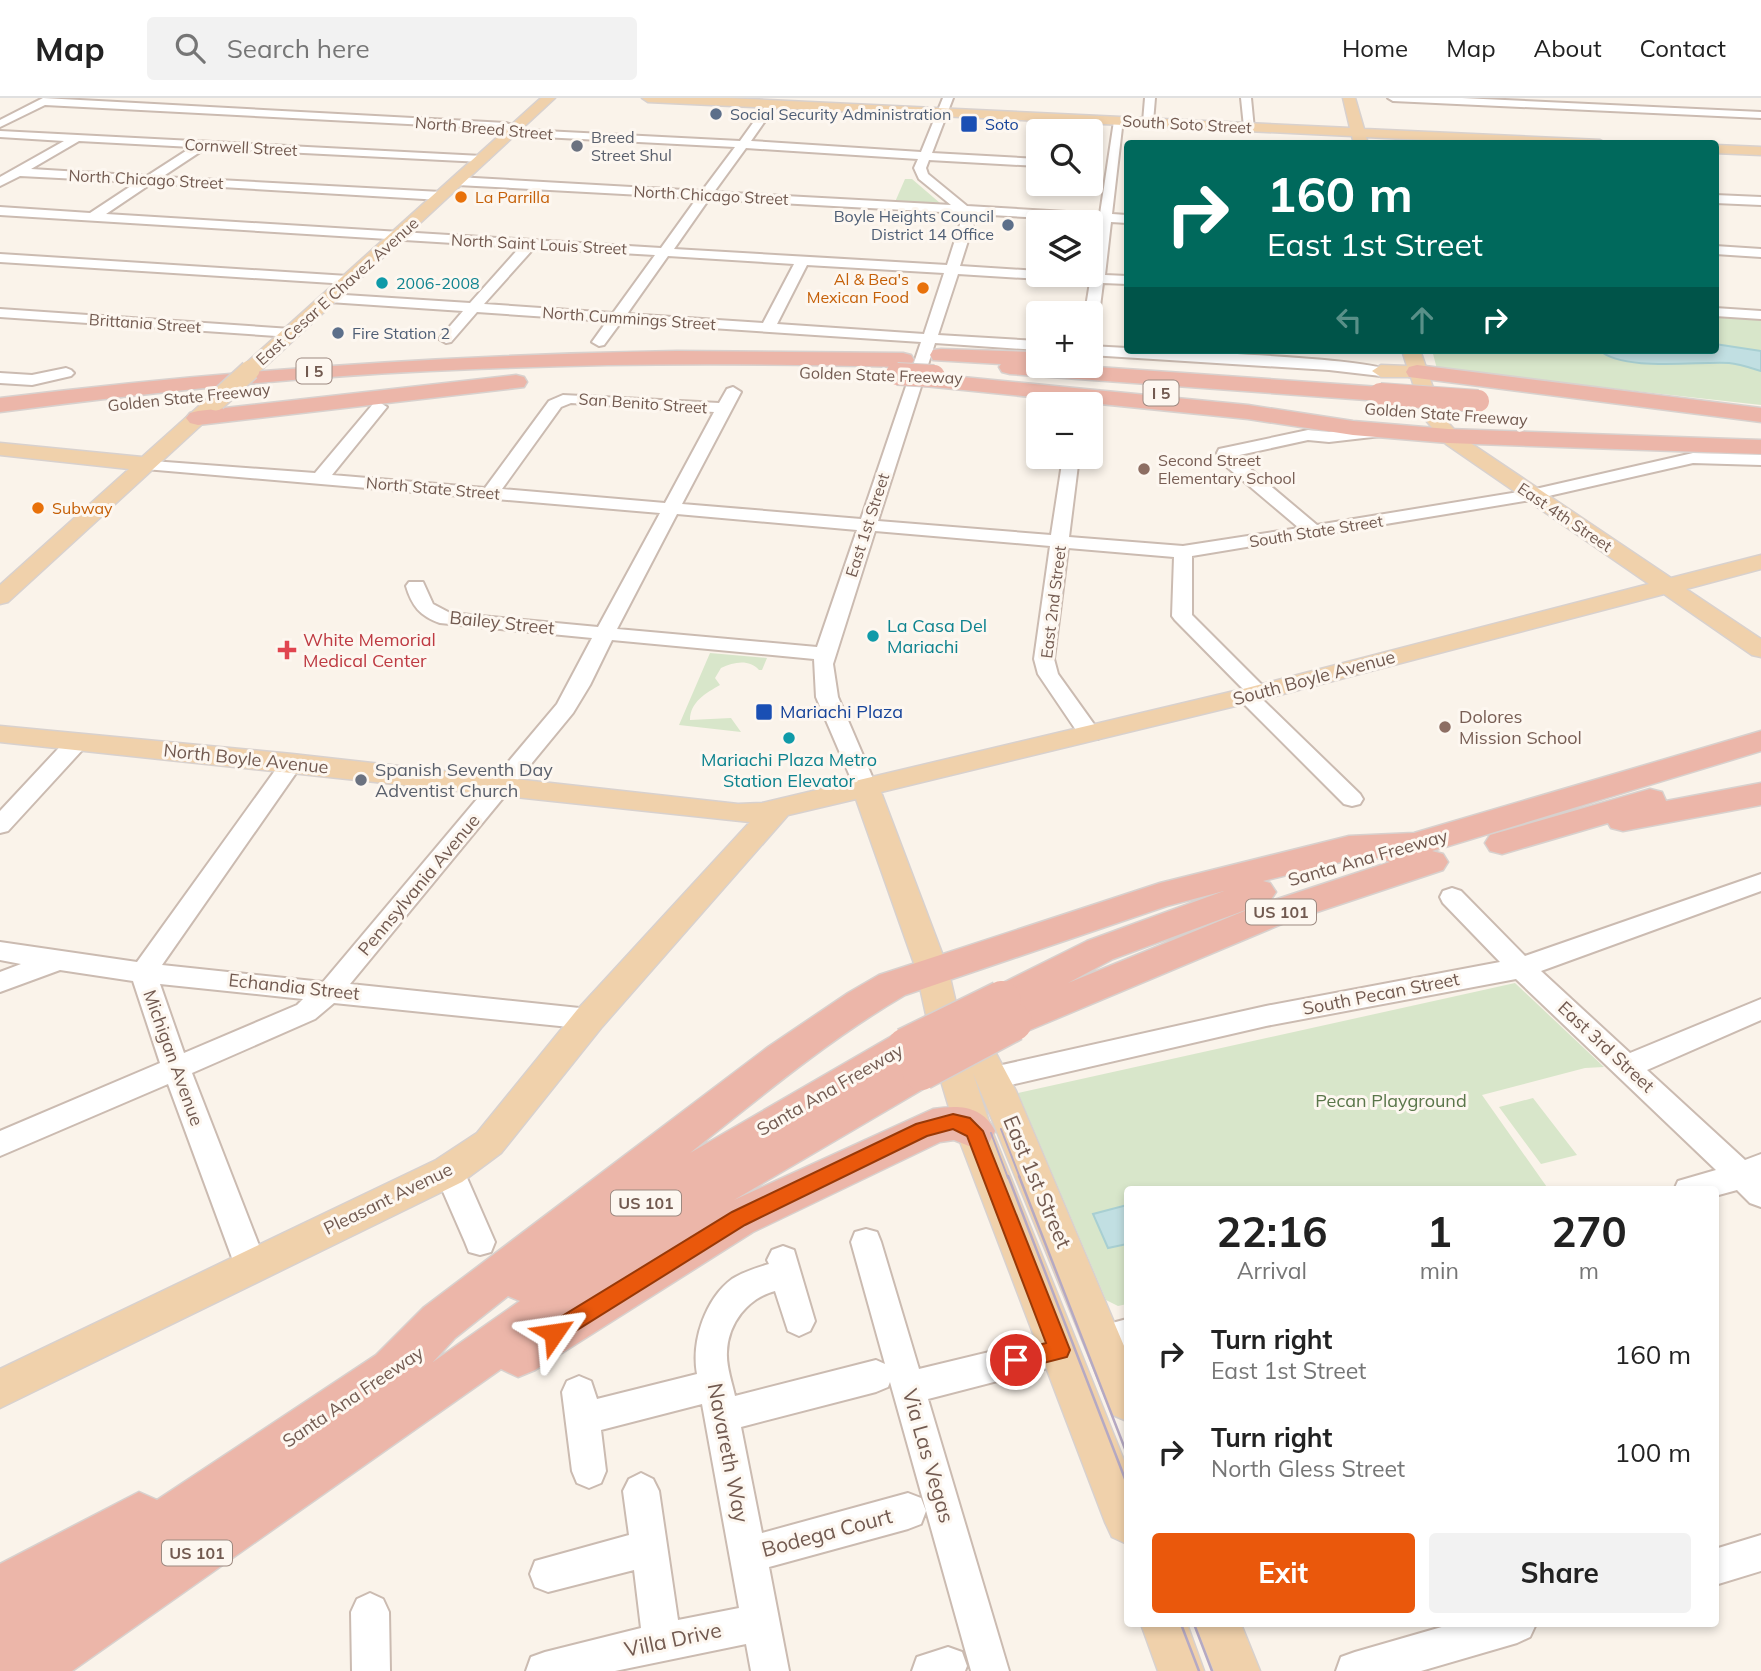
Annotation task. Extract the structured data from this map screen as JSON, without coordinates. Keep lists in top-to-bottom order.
{
  "streets": {
    "highway": [
      "I 5",
      "Golden State Freeway",
      "Santa Ana Freeway",
      "US 101"
    ],
    "main road": [
      "South Soto Street",
      "East Cesar E Chavez Avenue",
      "North State Street",
      "East 4th Street",
      "East 1st Street",
      "South Boyle Avenue",
      "North Boyle Avenue",
      "Pleasant Avenue"
    ],
    "street": [
      "North Breed Street",
      "Cornwell Street",
      "North Chicago Street",
      "North Saint Louis Street",
      "North Cummings Street",
      "Brittania Street",
      "San Benito Street",
      "South State Street",
      "East 2nd Street",
      "Bailey Street",
      "Pennsylvania Avenue",
      "Echandia Street",
      "South Pecan Street",
      "East 3rd Street",
      "Michigan Avenue",
      "Navareth Way",
      "Via Las Vegas",
      "Bodega Court",
      "Villa Drive"
    ]
  },
  "crossings": [
    ["North Breed Street", "East Cesar E Chavez Avenue"],
    ["Cornwell Street", "East Cesar E Chavez Avenue"],
    ["North Chicago Street", "East Cesar E Chavez Avenue"],
    ["North Chicago Street", "East 1st Street"],
    ["North Saint Louis Street", "East Cesar E Chavez Avenue"],
    ["North Saint Louis Street", "East 1st Street"],
    ["East Cesar E Chavez Avenue", "North Cummings Street"],
    ["East Cesar E Chavez Avenue", "Brittania Street"],
    ["East Cesar E Chavez Avenue", "North State Street"],
    ["North Cummings Street", "Golden State Freeway"],
    ["North Cummings Street", "East 1st Street"],
    ["Golden State Freeway", "East 1st Street"],
    ["San Benito Street", "North State Street"],
    ["San Benito Street", "Pennsylvania Avenue"],
    ["North State Street", "East 1st Street"],
    ["North State Street", "South State Street"],
    ["North State Street", "Pennsylvania Avenue"],
    ["East 4th Street", "South State Street"],
    ["East 4th Street", "South Boyle Avenue"],
    ["East 1st Street", "South State Street"],
    ["East 1st Street", "Bailey Street"],
    ["East 1st Street", "South Boyle Avenue"],
    ["East 1st Street", "North Boyle Avenue"],
    ["East 1st Street", "South Pecan Street"],
    ["South State Street", "East 2nd Street"],
    ["East 2nd Street", "South Boyle Avenue"],
    ["Bailey Street", "Pennsylvania Avenue"],
    ["South Boyle Avenue", "North Boyle Avenue"],
    ["North Boyle Avenue", "Pennsylvania Avenue"],
    ["North Boyle Avenue", "Michigan Avenue"],
    ["North Boyle Avenue", "Pleasant Avenue"],
    ["Pennsylvania Avenue", "Echandia Street"],
    ["Pennsylvania Avenue", "Michigan Avenue"],
    ["Echandia Street", "Michigan Avenue"],
    ["Echandia Street", "Pleasant Avenue"],
    ["South Pecan Street", "East 3rd Street"],
    ["Michigan Avenue", "Pleasant Avenue"],
    ["Navareth Way", "Bodega Court"],
    ["Navareth Way", "Villa Drive"]
  ],
  "parks": ["Pecan Playground"],
  "places": {
    "other": [
      "Social Security Administration",
      "Breed Street Shul",
      "La Parrilla",
      "Boyle Heights Council District 14 Office",
      "2006-2008",
      "Al & Bea's Mexican Food",
      "Fire Station 2",
      "Second Street Elementary School",
      "Subway",
      "La Casa Del Mariachi",
      "Dolores Mission School",
      "Mariachi Plaza Metro Station Elevator",
      "Spanish Seventh Day Adventist Church"
    ],
    "transit": ["Soto", "Mariachi Plaza"],
    "health": ["White Memorial Medical Center"]
  },
  "page": {
    "header": "Map",
    "search": "Search here",
    "nav": [
      "Home",
      "Map",
      "About",
      "Contact"
    ],
    "map_buttons": ["+", "−"],
    "turn": ["160 m", "East 1st Street"],
    "eta": [
      "22:16",
      "Arrival",
      "1",
      "min",
      "270",
      "m"
    ],
    "list": [
      {
        "name": "Turn right",
        "note": "East 1st Street",
        "value": "160 m"
      },
      {
        "name": "Turn right",
        "note": "North Gless Street",
        "value": "100 m"
      }
    ],
    "buttons": ["Exit", "Share"]
  }
}
